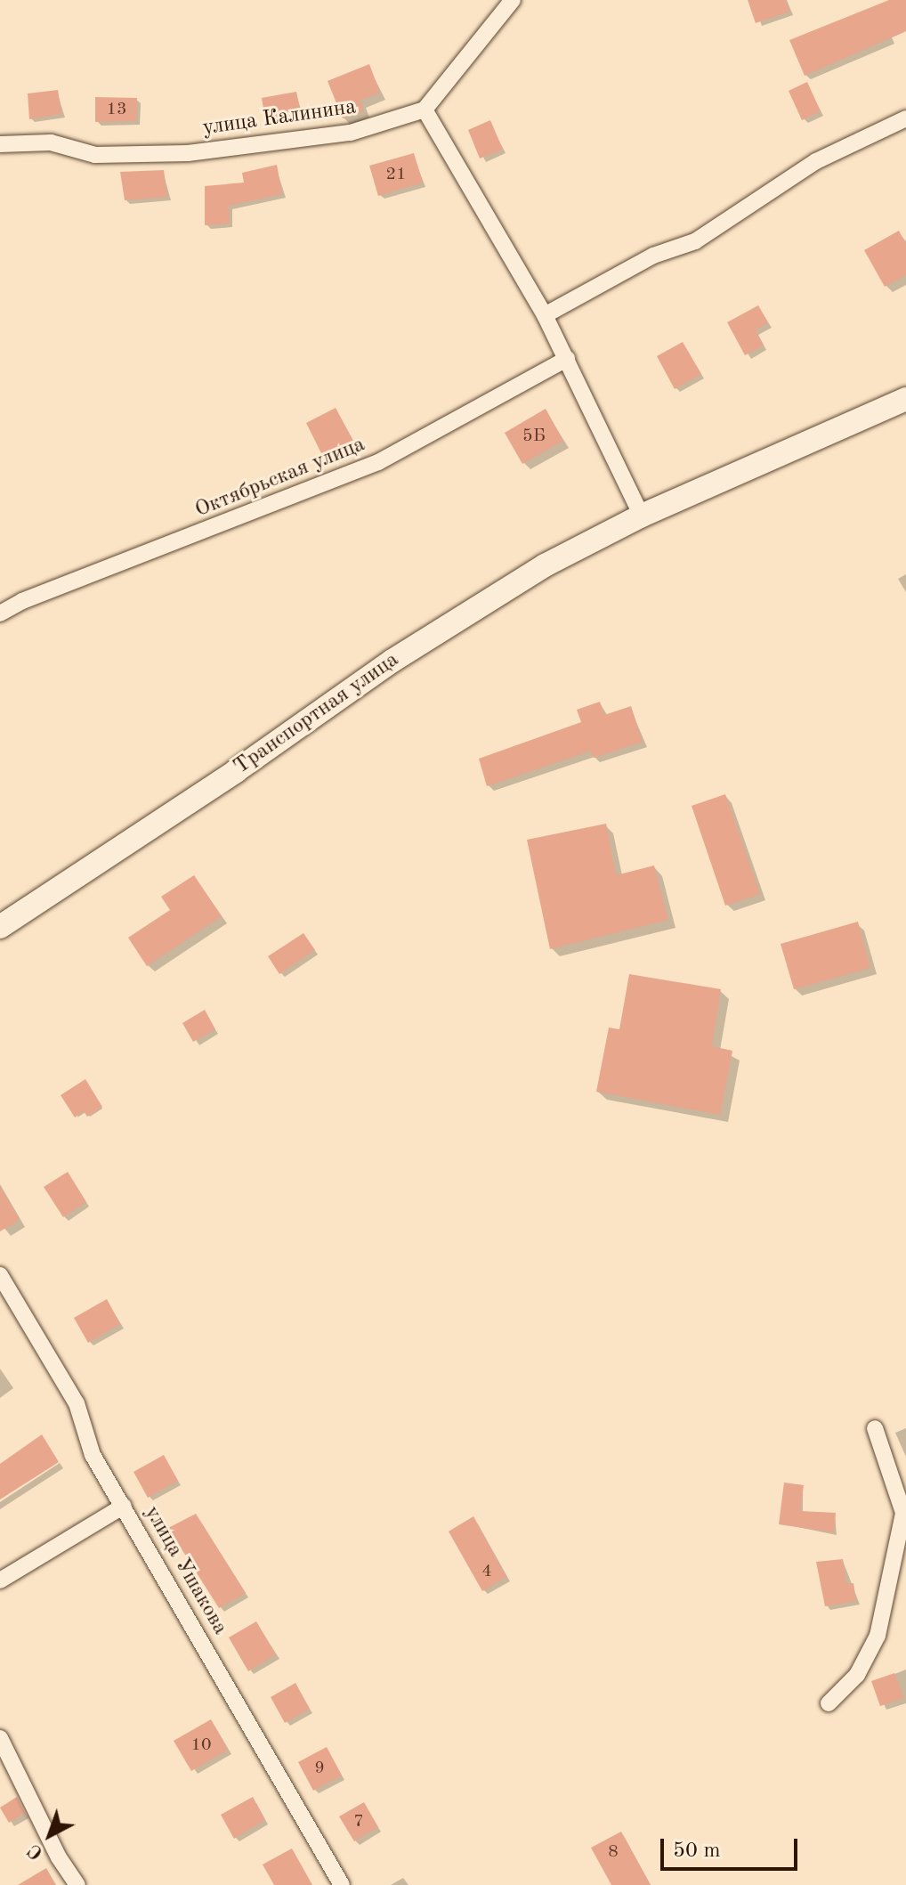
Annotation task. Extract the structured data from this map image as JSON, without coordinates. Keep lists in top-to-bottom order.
{
  "streets": {
    "main road": ["Транспортная улица"],
    "street": ["улица Калинина", "Октябрьская улица", "улица Ушакова"]
  },
  "house_numbers": [
    "13",
    "21",
    "5Б",
    "4",
    "10",
    "9",
    "7",
    "8"
  ],
  "scale_bar": "50 m",
  "north": "bottom left"
}
